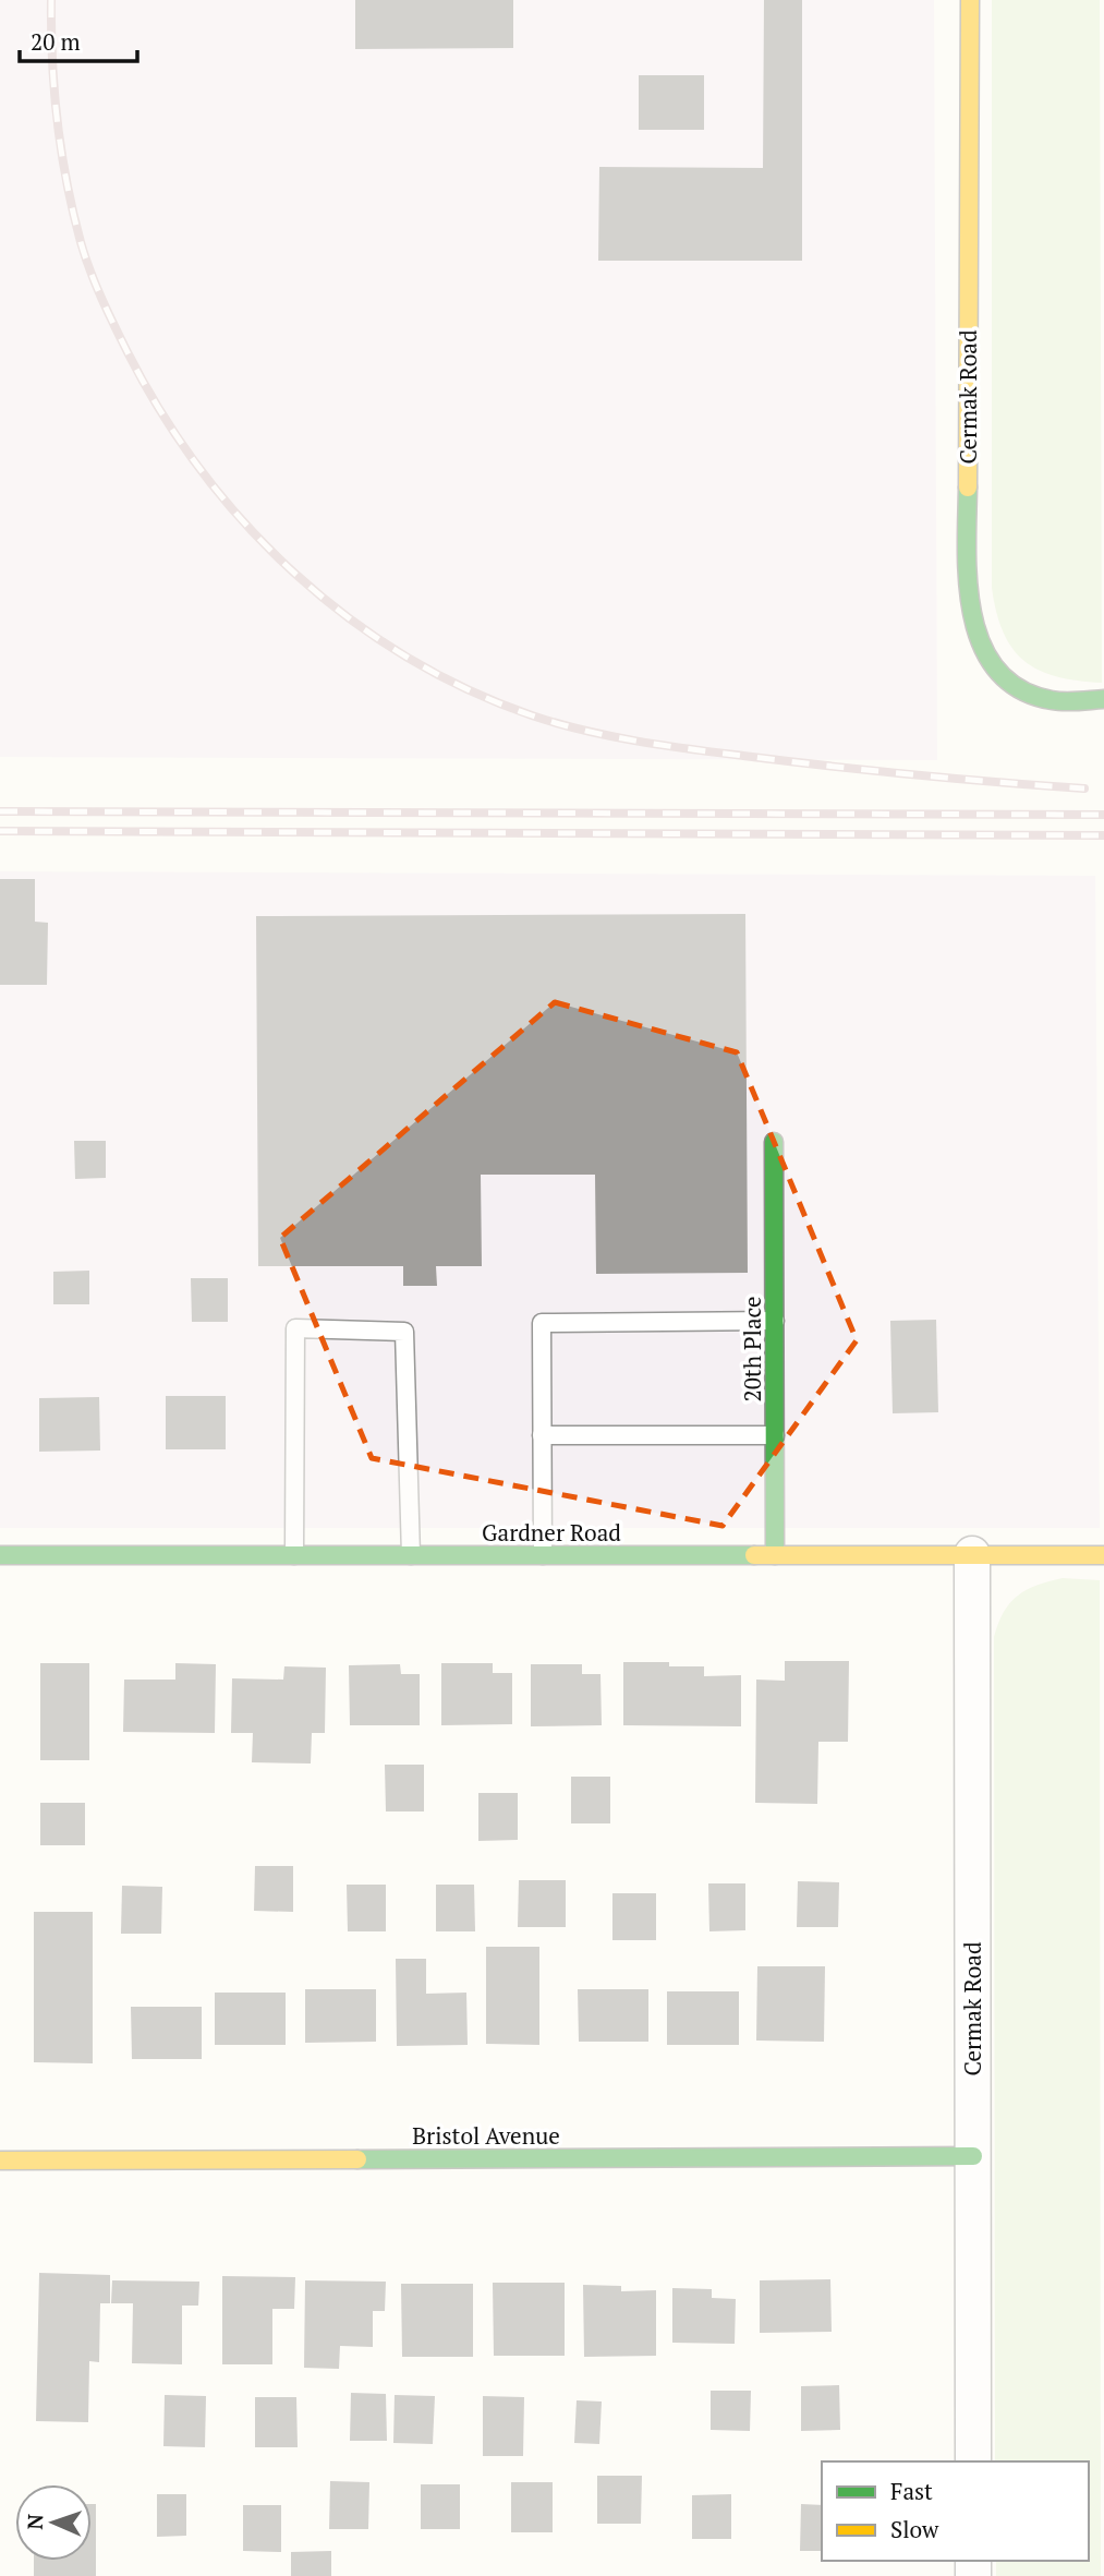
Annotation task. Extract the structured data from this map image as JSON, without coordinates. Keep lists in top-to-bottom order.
{
  "streets": {
    "street": [
      "Cermak Road",
      "20th Place",
      "Gardner Road",
      "Bristol Avenue"
    ]
  },
  "crossings": [
    ["Cermak Road", "Gardner Road"],
    ["Cermak Road", "Bristol Avenue"],
    ["20th Place", "Gardner Road"]
  ],
  "legend": ["Fast", "Slow"],
  "scale_bar": "20 m",
  "north": "left"
}
